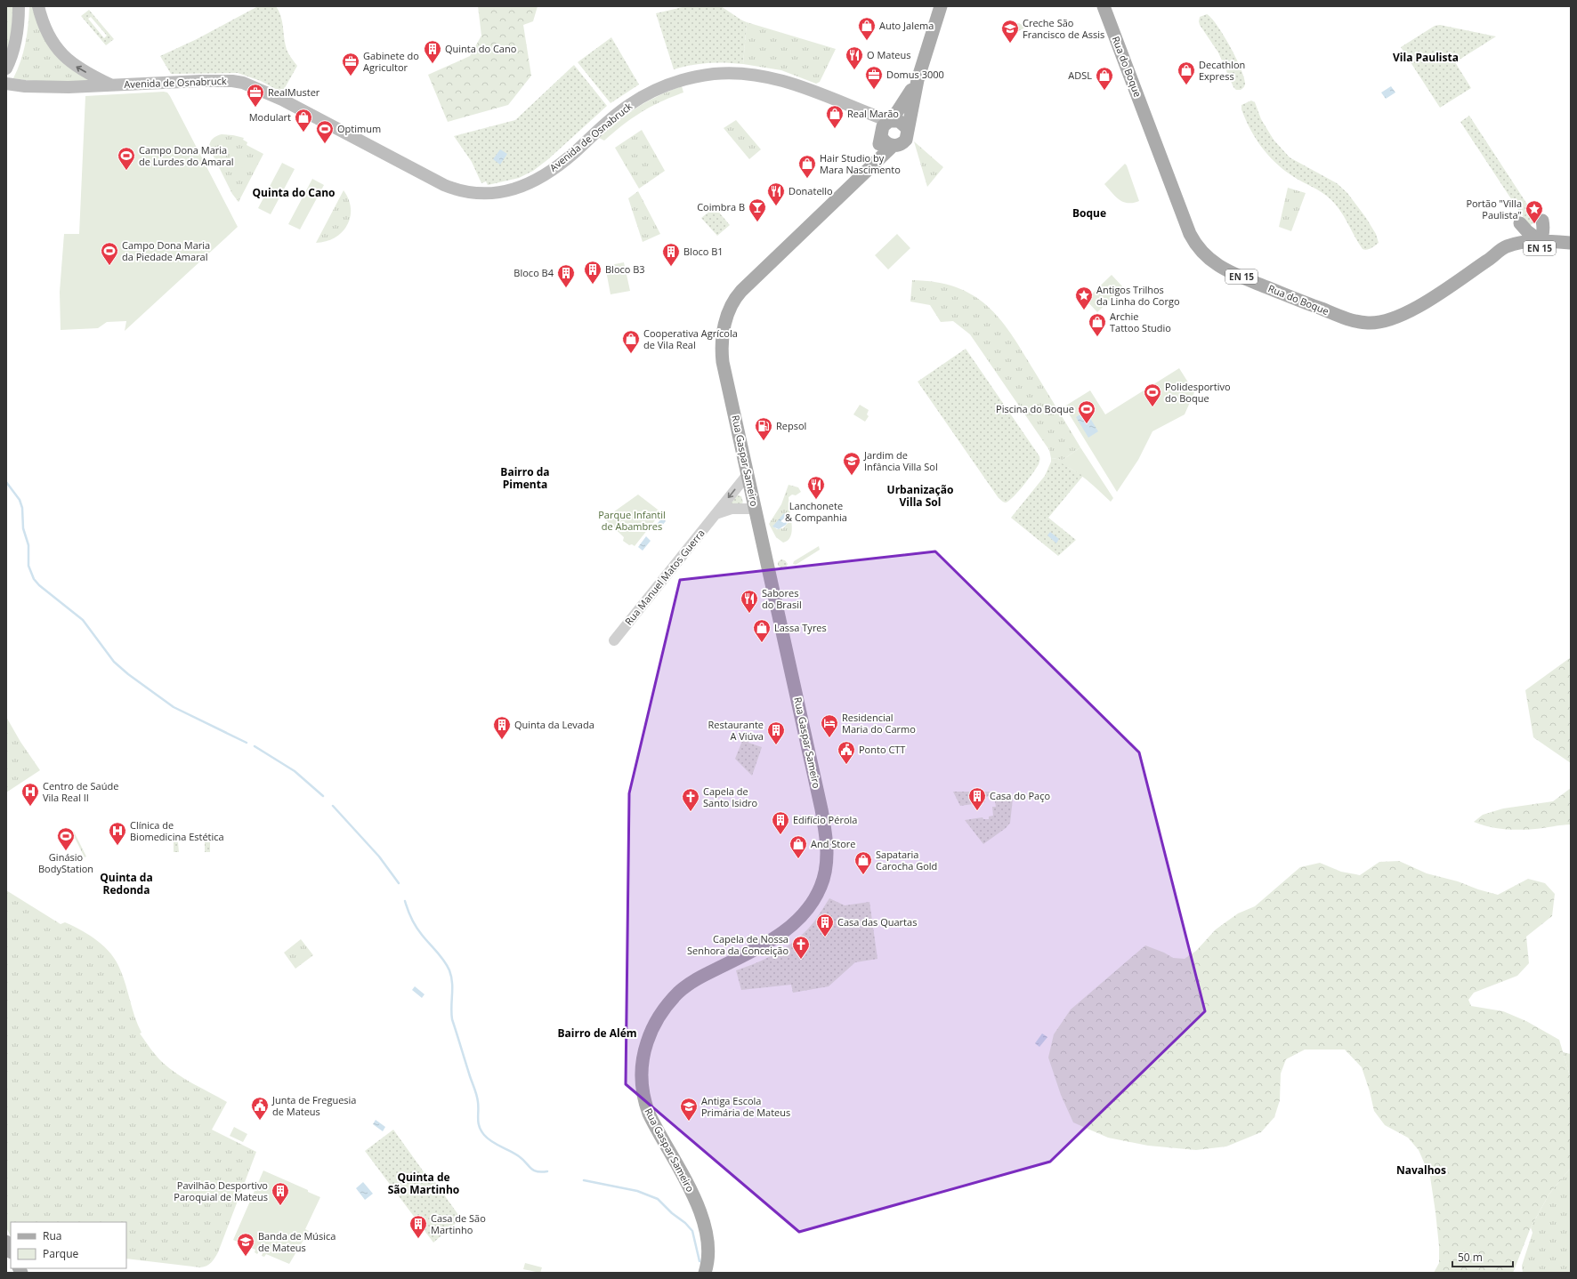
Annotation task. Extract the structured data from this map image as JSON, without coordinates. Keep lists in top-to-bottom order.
{
  "streets": {
    "main road": [
      "Rua do Boque",
      "Avenida de Osnabruck",
      "EN 15",
      "Rua Gaspar Sameiro"
    ],
    "street": ["Rua Manuel Matos Guerra"]
  },
  "crossings": [
    ["Rua Gaspar Sameiro", "Rua Manuel Matos Guerra"]
  ],
  "districts": [
    "Vila Paulista",
    "Quinta do Cano",
    "Boque",
    "Bairro da Pimenta",
    "Urbanização Villa Sol",
    "Quinta da Redonda",
    "Bairro de Além",
    "Navalhos",
    "Quinta de São Martinho"
  ],
  "parks": ["Parque Infantil de Abambres"],
  "places": {
    "shop": [
      "Auto Jalema",
      "Decathlon Express",
      "ADSL",
      "Real Marão",
      "Modulart",
      "Hair Studio by Mara Nascimento",
      "Archie Tattoo Studio",
      "Cooperativa Agrícola de Vila Real",
      "Lassa Tyres",
      "And Store",
      "Sapataria Carocha Gold"
    ],
    "school or university": [
      "Creche São Francisco de Assis",
      "Jardim de Infância Villa Sol",
      "Antiga Escola Primária de Mateus",
      "Banda de Música de Mateus"
    ],
    "building": [
      "Quinta do Cano",
      "Bloco B1",
      "Bloco B3",
      "Bloco B4",
      "Quinta da Levada",
      "Restaurante A Viúva",
      "Casa do Paço",
      "Edifício Pérola",
      "Casa das Quartas",
      "Pavilhão Desportivo Paroquial de Mateus",
      "Casa de São Martinho"
    ],
    "restaurant": [
      "O Mateus",
      "Donatello",
      "Lanchonete & Companhia",
      "Sabores do Brasil"
    ],
    "office": ["Gabinete do Agricultor", "Domus 3000", "RealMuster"],
    "sports": [
      "Optimum",
      "Campo Dona Maria de Lurdes do Amaral",
      "Campo Dona Maria da Piedade Amaral",
      "Polidesportivo do Boque",
      "Piscina do Boque",
      "Ginásio BodyStation"
    ],
    "bar": ["Coimbra B"],
    "place": ["Portão \"Villa Paulista\"", "Antigos Trilhos da Linha do Corgo"],
    "fuel station": ["Repsol"],
    "hotel": ["Residencial Maria do Carmo"],
    "public building": ["Ponto CTT", "Junta de Freguesia de Mateus"],
    "hospital": ["Centro de Saúde Vila Real II", "Clínica de Biomedicina Estética"],
    "church": ["Capela de Santo Isidro", "Capela de Nossa Senhora da Conceição"]
  },
  "legend": ["Rua", "Parque"],
  "scale_bar": "50 m"
}
